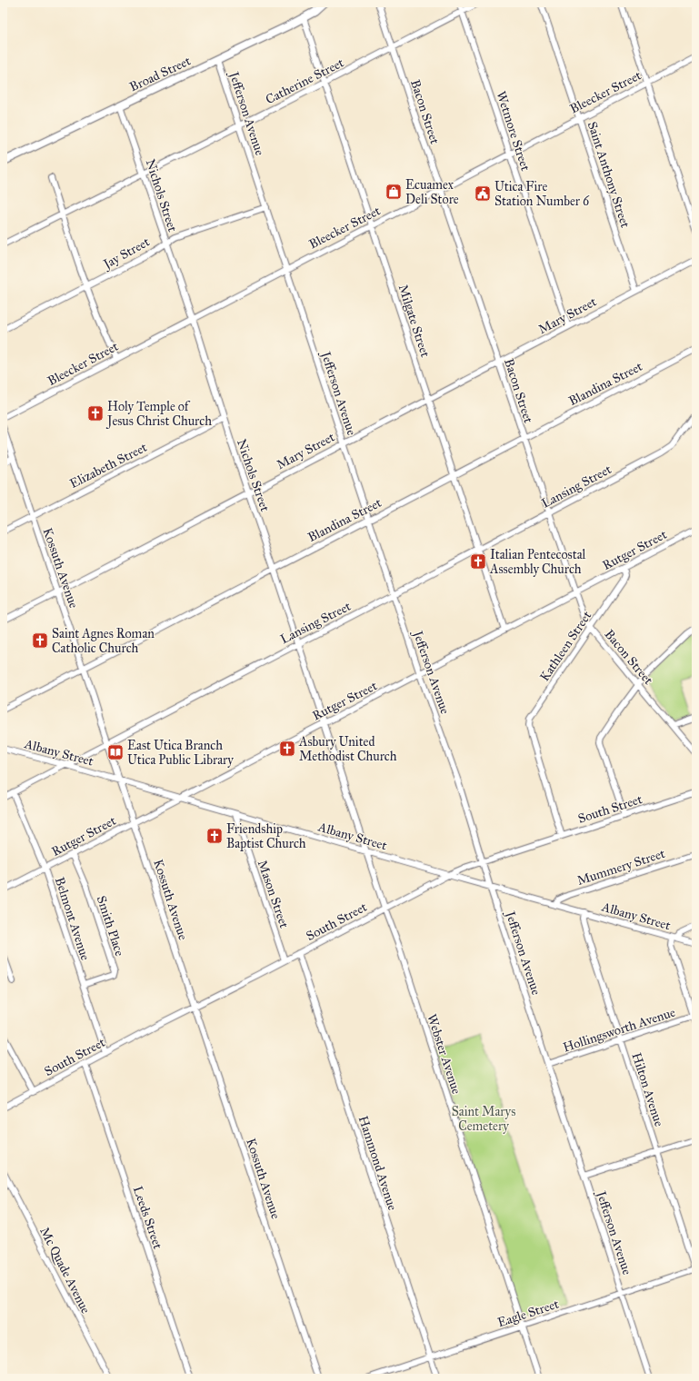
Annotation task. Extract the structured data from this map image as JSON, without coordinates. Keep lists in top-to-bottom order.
{
  "streets": {
    "main road": ["Broad Street"],
    "street": [
      "Catherine Street",
      "Bleecker Street",
      "Bacon Street",
      "Jefferson Avenue",
      "Wetmore Street",
      "Saint Anthony Street",
      "Nichols Street",
      "Jay Street",
      "Mary Street",
      "Milgate Street",
      "Blandina Street",
      "Elizabeth Street",
      "Lansing Street",
      "Rutger Street",
      "Kossuth Avenue",
      "Kathleen Street",
      "Albany Street",
      "South Street",
      "Mummery Street",
      "Mason Street",
      "Belmont Avenue",
      "Smith Place",
      "Hollingsworth Avenue",
      "Webster Avenue",
      "Hilton Avenue",
      "Hammond Avenue",
      "Leeds Street",
      "Mc Quade Avenue",
      "Eagle Street"
    ]
  },
  "crossings": [
    ["Broad Street", "Jefferson Avenue"],
    ["Broad Street", "Nichols Street"],
    ["Broad Street", "Milgate Street"],
    ["Catherine Street", "Bacon Street"],
    ["Catherine Street", "Jefferson Avenue"],
    ["Catherine Street", "Wetmore Street"],
    ["Catherine Street", "Nichols Street"],
    ["Catherine Street", "Milgate Street"],
    ["Bleecker Street", "Bacon Street"],
    ["Bleecker Street", "Jefferson Avenue"],
    ["Bleecker Street", "Wetmore Street"],
    ["Bleecker Street", "Saint Anthony Street"],
    ["Bleecker Street", "Nichols Street"],
    ["Bleecker Street", "Milgate Street"],
    ["Bacon Street", "Mary Street"],
    ["Bacon Street", "Blandina Street"],
    ["Bacon Street", "Lansing Street"],
    ["Bacon Street", "Rutger Street"],
    ["Bacon Street", "Kathleen Street"],
    ["Jefferson Avenue", "Jay Street"],
    ["Jefferson Avenue", "Mary Street"],
    ["Jefferson Avenue", "Blandina Street"],
    ["Jefferson Avenue", "Lansing Street"],
    ["Jefferson Avenue", "Rutger Street"],
    ["Jefferson Avenue", "Albany Street"],
    ["Jefferson Avenue", "South Street"],
    ["Jefferson Avenue", "Hollingsworth Avenue"],
    ["Jefferson Avenue", "Eagle Street"],
    ["Wetmore Street", "Mary Street"],
    ["Saint Anthony Street", "Mary Street"],
    ["Nichols Street", "Jay Street"],
    ["Nichols Street", "Mary Street"],
    ["Nichols Street", "Blandina Street"],
    ["Nichols Street", "Elizabeth Street"],
    ["Nichols Street", "Lansing Street"],
    ["Nichols Street", "Rutger Street"],
    ["Nichols Street", "Albany Street"],
    ["Nichols Street", "Webster Avenue"],
    ["Mary Street", "Milgate Street"],
    ["Mary Street", "Kossuth Avenue"],
    ["Milgate Street", "Blandina Street"],
    ["Milgate Street", "Lansing Street"],
    ["Milgate Street", "Rutger Street"],
    ["Blandina Street", "Kossuth Avenue"],
    ["Elizabeth Street", "Kossuth Avenue"],
    ["Lansing Street", "Kossuth Avenue"],
    ["Lansing Street", "Albany Street"],
    ["Lansing Street", "Belmont Avenue"],
    ["Rutger Street", "Kossuth Avenue"],
    ["Rutger Street", "Kathleen Street"],
    ["Rutger Street", "Albany Street"],
    ["Rutger Street", "Belmont Avenue"],
    ["Rutger Street", "Smith Place"],
    ["Kossuth Avenue", "Albany Street"],
    ["Kossuth Avenue", "South Street"],
    ["Kathleen Street", "South Street"],
    ["Albany Street", "South Street"],
    ["Albany Street", "Mummery Street"],
    ["Albany Street", "Mason Street"],
    ["Albany Street", "Webster Avenue"],
    ["Albany Street", "Hilton Avenue"],
    ["South Street", "Mason Street"],
    ["South Street", "Belmont Avenue"],
    ["South Street", "Webster Avenue"],
    ["South Street", "Hammond Avenue"],
    ["South Street", "Leeds Street"],
    ["Belmont Avenue", "Smith Place"],
    ["Hollingsworth Avenue", "Hilton Avenue"],
    ["Webster Avenue", "Eagle Street"],
    ["Hilton Avenue", "Eagle Street"],
    ["Hammond Avenue", "Eagle Street"]
  ],
  "parks": ["Saint Marys Cemetery"],
  "places": {
    "shop": ["Ecuamex Deli Store"],
    "public building": ["Utica Fire Station Number 6"],
    "church": [
      "Holy Temple of Jesus Christ Church",
      "Italian Pentecostal Assembly Church",
      "Saint Agnes Roman Catholic Church",
      "Asbury United Methodist Church",
      "Friendship Baptist Church"
    ],
    "library": ["East Utica Branch Utica Public Library"]
  }
}
